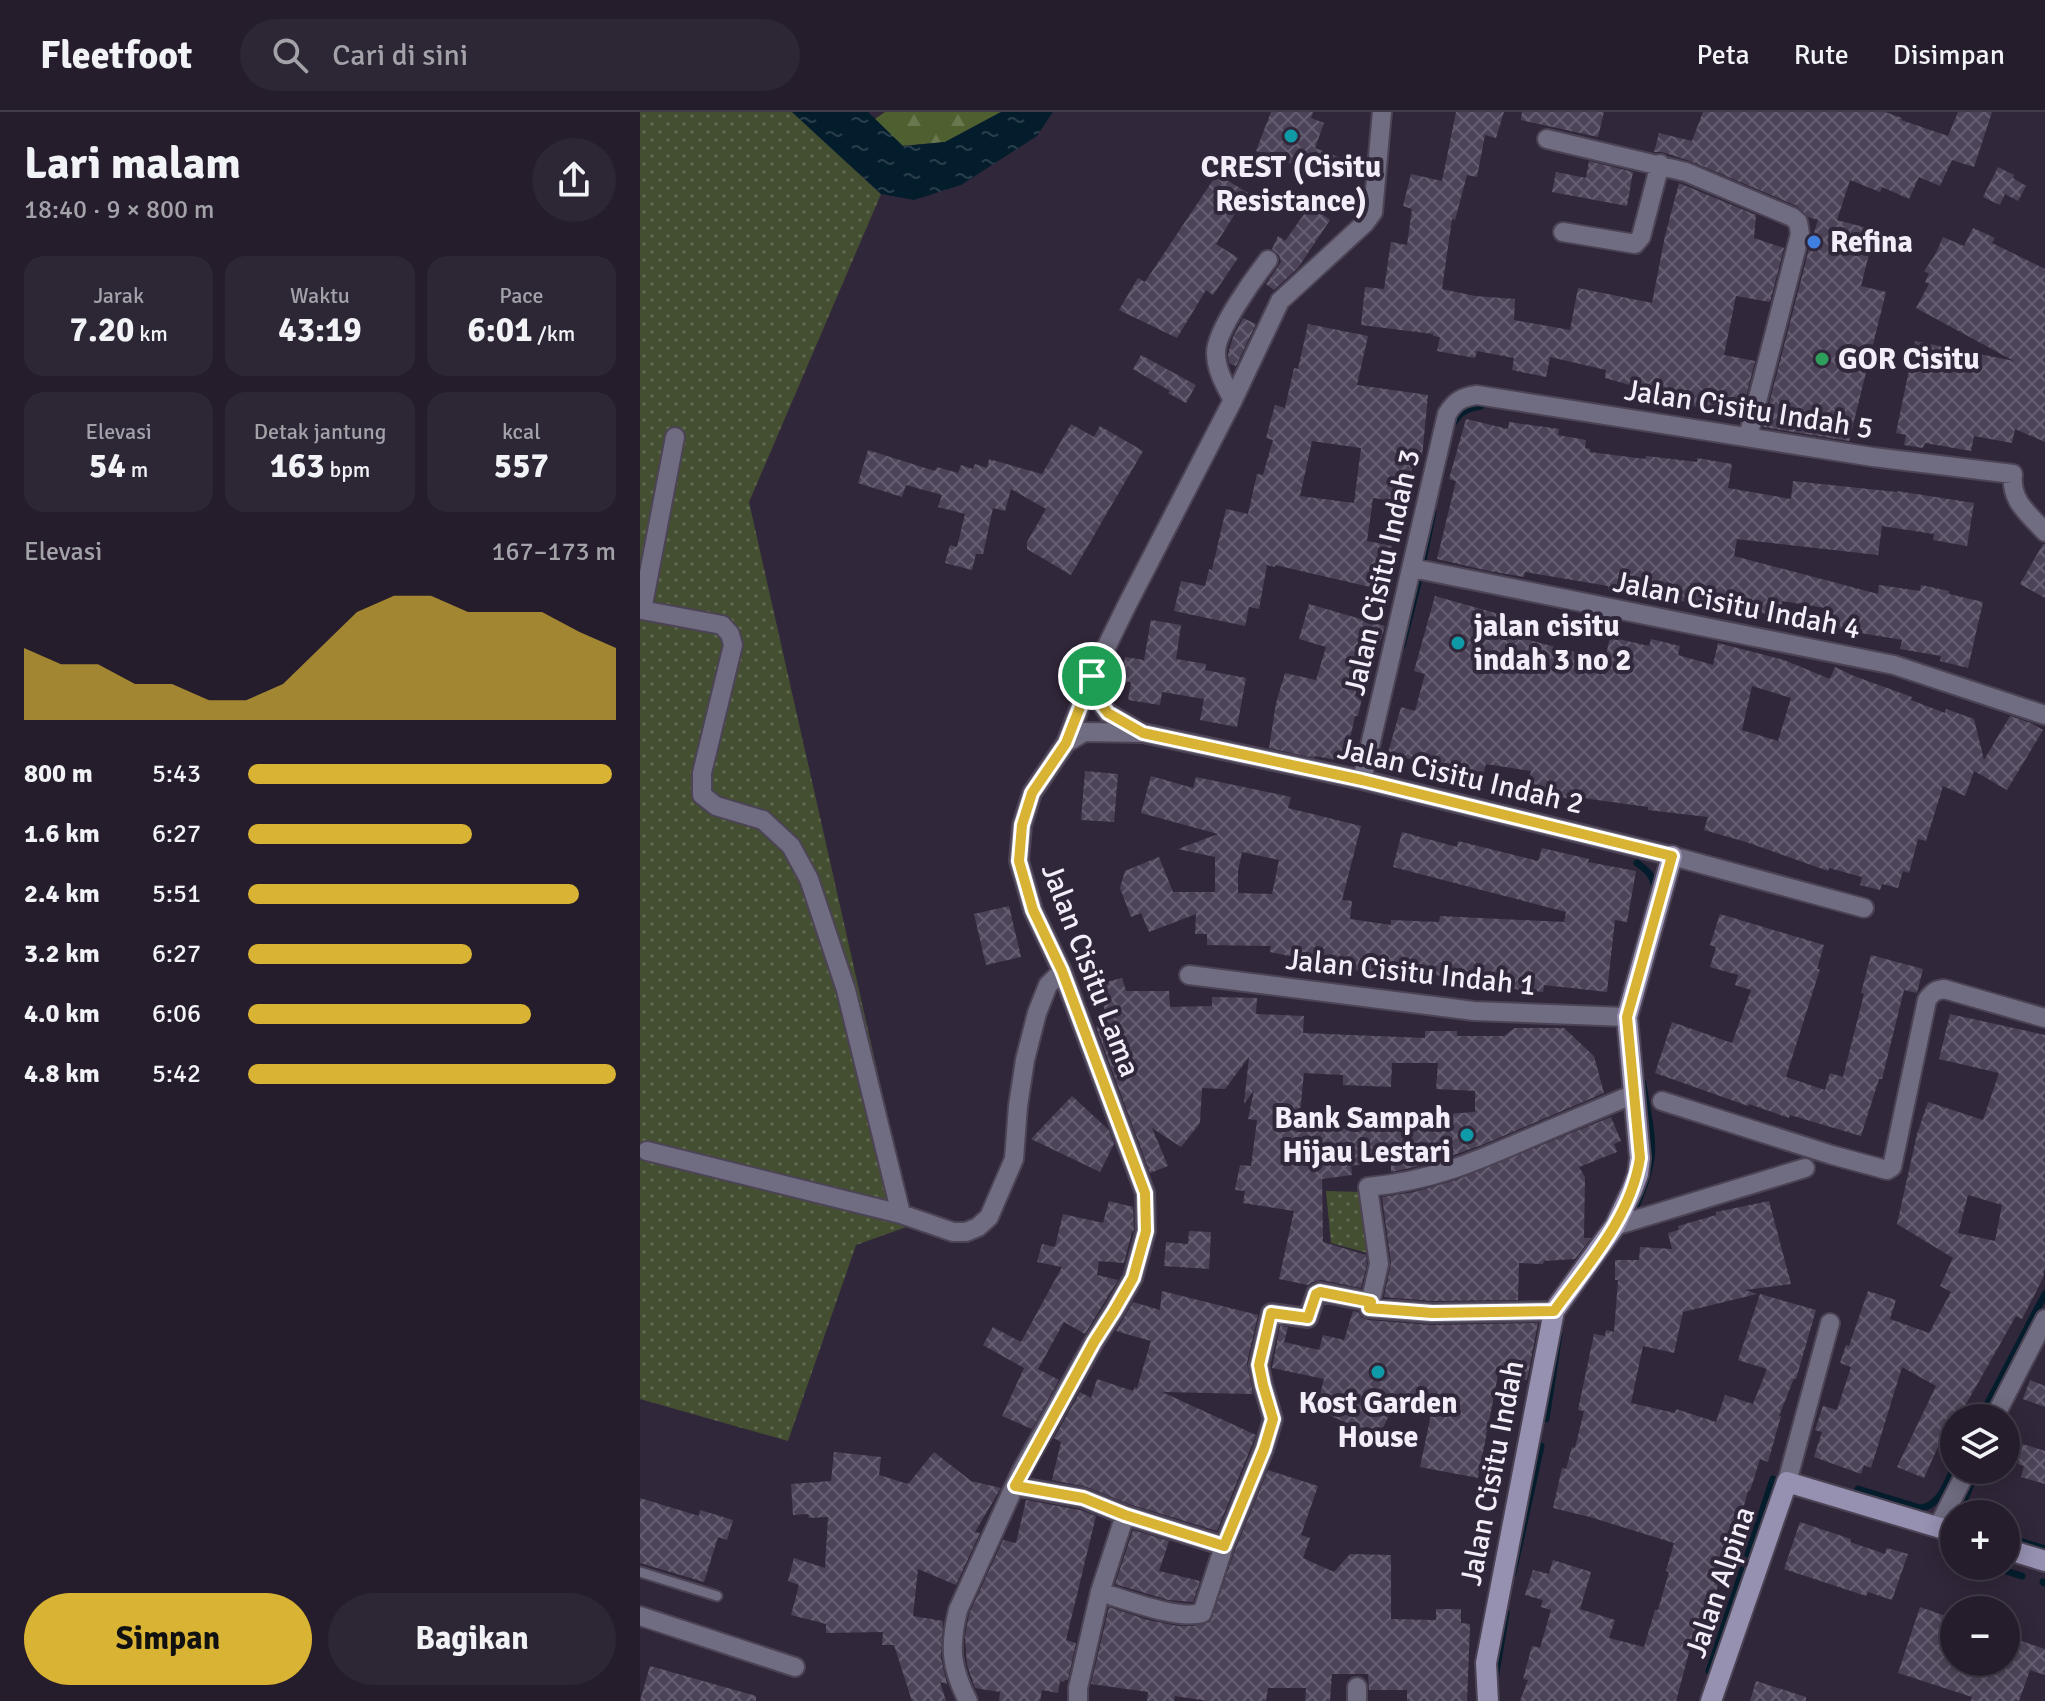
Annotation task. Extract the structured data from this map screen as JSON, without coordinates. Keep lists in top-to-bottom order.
{
  "streets": {
    "street": [
      "Jalan Cisitu Indah 5",
      "Jalan Cisitu Indah 3",
      "Jalan Cisitu Indah 4",
      "Jalan Cisitu Indah 2",
      "Jalan Cisitu Lama",
      "Jalan Cisitu Indah 1",
      "Jalan Cisitu Indah",
      "Jalan Alpina"
    ]
  },
  "crossings": [
    ["Jalan Cisitu Indah 5", "Jalan Cisitu Indah 3"],
    ["Jalan Cisitu Indah 3", "Jalan Cisitu Indah 4"],
    ["Jalan Cisitu Indah 3", "Jalan Cisitu Indah 2"],
    ["Jalan Cisitu Indah 2", "Jalan Cisitu Indah"],
    ["Jalan Cisitu Indah 1", "Jalan Cisitu Indah"]
  ],
  "places": [
    "CREST (Cisitu Resistance)",
    "Refina",
    "GOR Cisitu",
    "jalan cisitu indah 3 no 2",
    "Bank Sampah Hijau Lestari",
    "Kost Garden House"
  ],
  "page": {
    "header": "Fleetfoot",
    "search": "Cari di sini",
    "nav": ["Peta", "Rute", "Disimpan"],
    "heading": ["Lari malam", "18:40 · 9 × 800 m"],
    "stats": [
      ["Jarak", "7.20 km"],
      ["Waktu", "43:19"],
      ["Pace", "6:01 /km"],
      ["Elevasi", "54 m"],
      ["Detak jantung", "163 bpm"],
      ["kcal", "557"]
    ],
    "chart": ["Elevasi", "167–173 m"],
    "list": [
      {
        "name": "800 m",
        "note": "5:43"
      },
      {
        "name": "1.6 km",
        "note": "6:27"
      },
      {
        "name": "2.4 km",
        "note": "5:51"
      },
      {
        "name": "3.2 km",
        "note": "6:27"
      },
      {
        "name": "4.0 km",
        "note": "6:06"
      },
      {
        "name": "4.8 km",
        "note": "5:42"
      }
    ],
    "map_buttons": ["+", "−"],
    "buttons": ["Simpan", "Bagikan"]
  }
}
